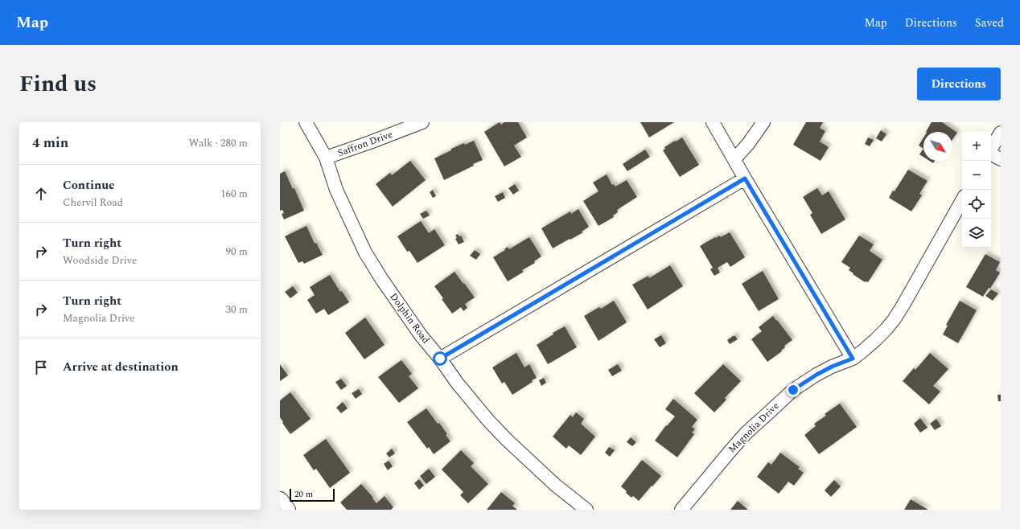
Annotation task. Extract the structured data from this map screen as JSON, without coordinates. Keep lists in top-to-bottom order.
{
  "streets": {
    "street": ["Saffron Drive", "Dolphin Road", "Magnolia Drive"]
  },
  "crossings": [
    ["Saffron Drive", "Dolphin Road"]
  ],
  "scale_bar": "20 m",
  "north": "bottom right",
  "page": {
    "header": "Map",
    "nav": ["Map", "Directions", "Saved"],
    "title": "Find us",
    "buttons": "Directions",
    "heading": ["4 min", "Walk · 280 m"],
    "map_buttons": ["+", "−"],
    "list": [
      ["Continue", "Chervil Road", "160 m"],
      ["Turn right", "Woodside Drive", "90 m"],
      ["Turn right", "Magnolia Drive", "30 m"],
      "Arrive at destination"
    ],
    "scale": "20 m"
  }
}
